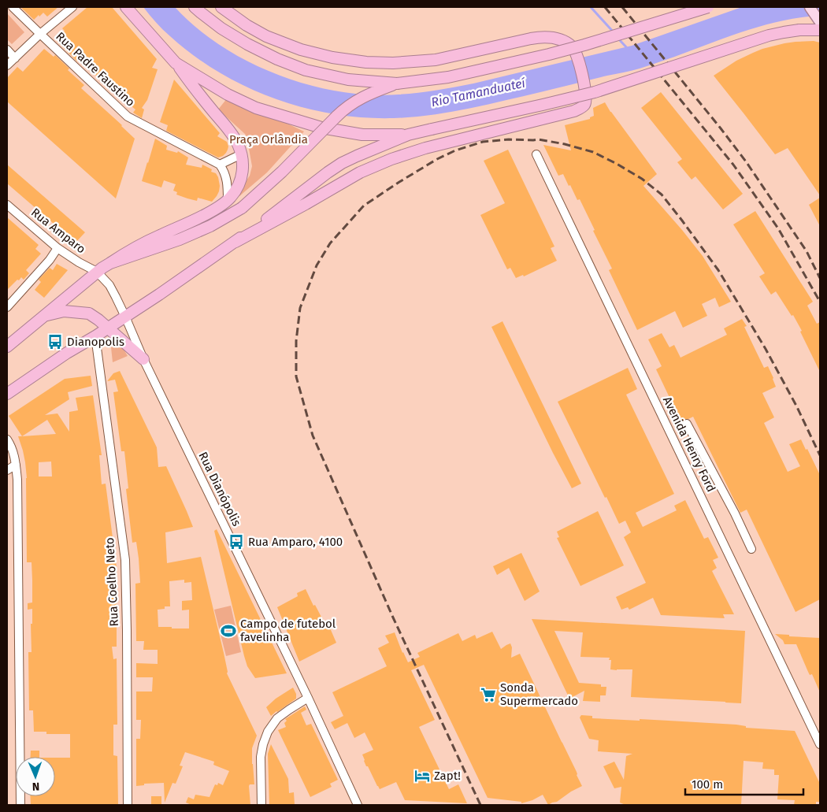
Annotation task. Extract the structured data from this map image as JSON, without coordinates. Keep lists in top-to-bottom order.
{
  "streets": {
    "street": [
      "Rua Padre Faustino",
      "Rua Amparo",
      "Avenida Henry Ford",
      "Rua Dianópolis",
      "Rua Coelho Neto"
    ]
  },
  "crossings": [
    ["Rua Amparo", "Rua Dianópolis"]
  ],
  "water": ["Rio Tamanduateí"],
  "parks": ["Praça Orlândia"],
  "places": {
    "bus stop": ["Dianopolis", "Rua Amparo, 4100"],
    "sports": ["Campo de futebol favelinha"],
    "supermarket": ["Sonda Supermercado"],
    "hotel": ["Zapt!"]
  },
  "scale_bar": "100 m",
  "north": "bottom"
}
